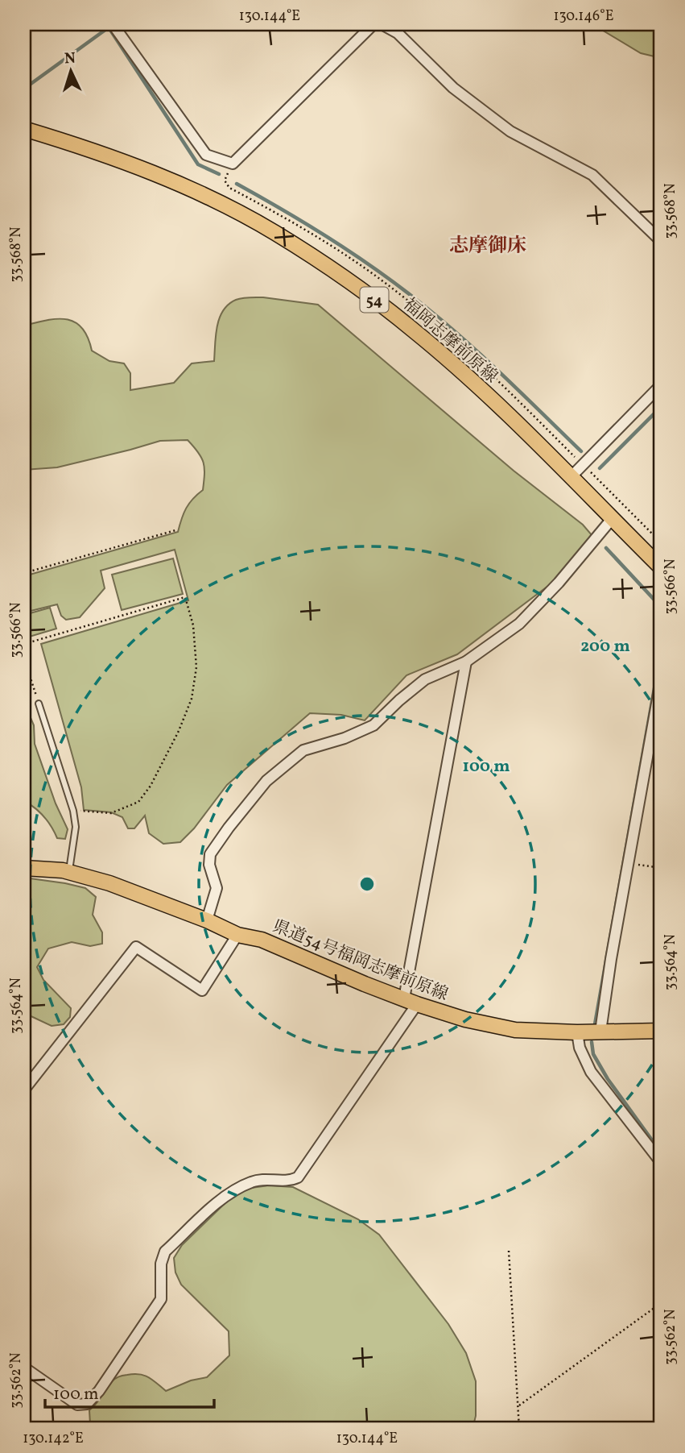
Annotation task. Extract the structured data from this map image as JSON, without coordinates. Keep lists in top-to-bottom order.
{
  "streets": {
    "main road": ["54", "福岡志摩前原線", "県道54号福岡志摩前原線"]
  },
  "districts": ["志摩御床"],
  "scale_bar": "100 m",
  "north": "top",
  "coordinates": [
    "130.144°E",
    "130.146°E",
    "33.568°N",
    "33.566°N",
    "33.564°N",
    "33.562°N",
    "130.142°E"
  ],
  "rings": ["200 m", "100 m"]
}
